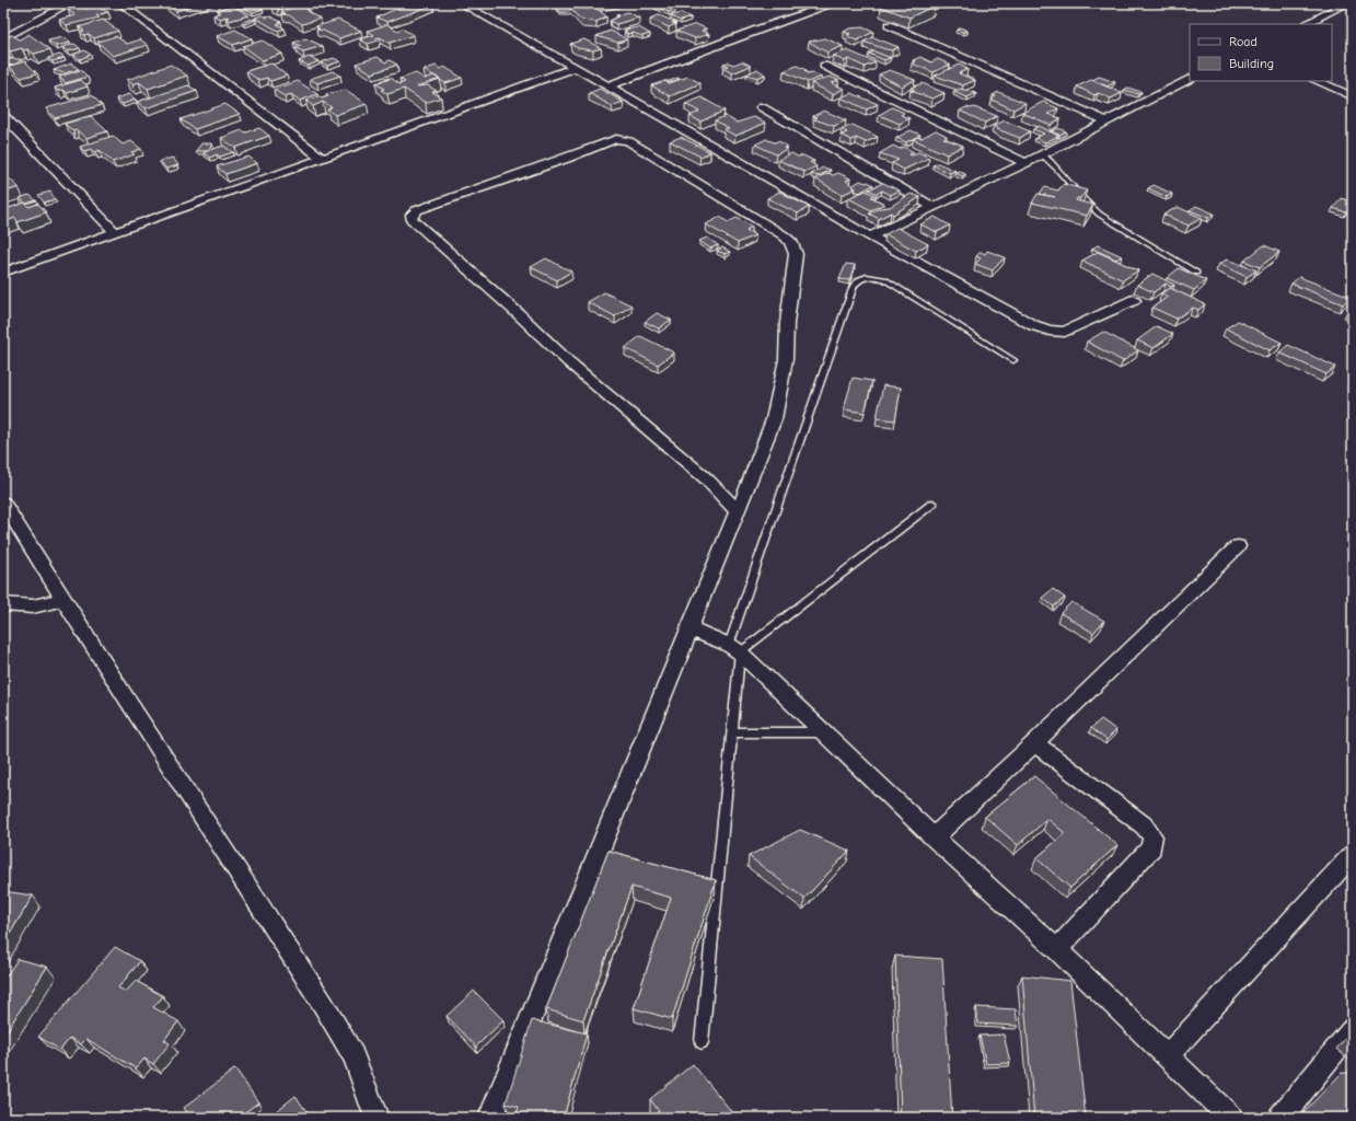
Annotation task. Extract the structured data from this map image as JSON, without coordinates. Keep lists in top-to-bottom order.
{
  "legend": ["Road", "Building"]
}
